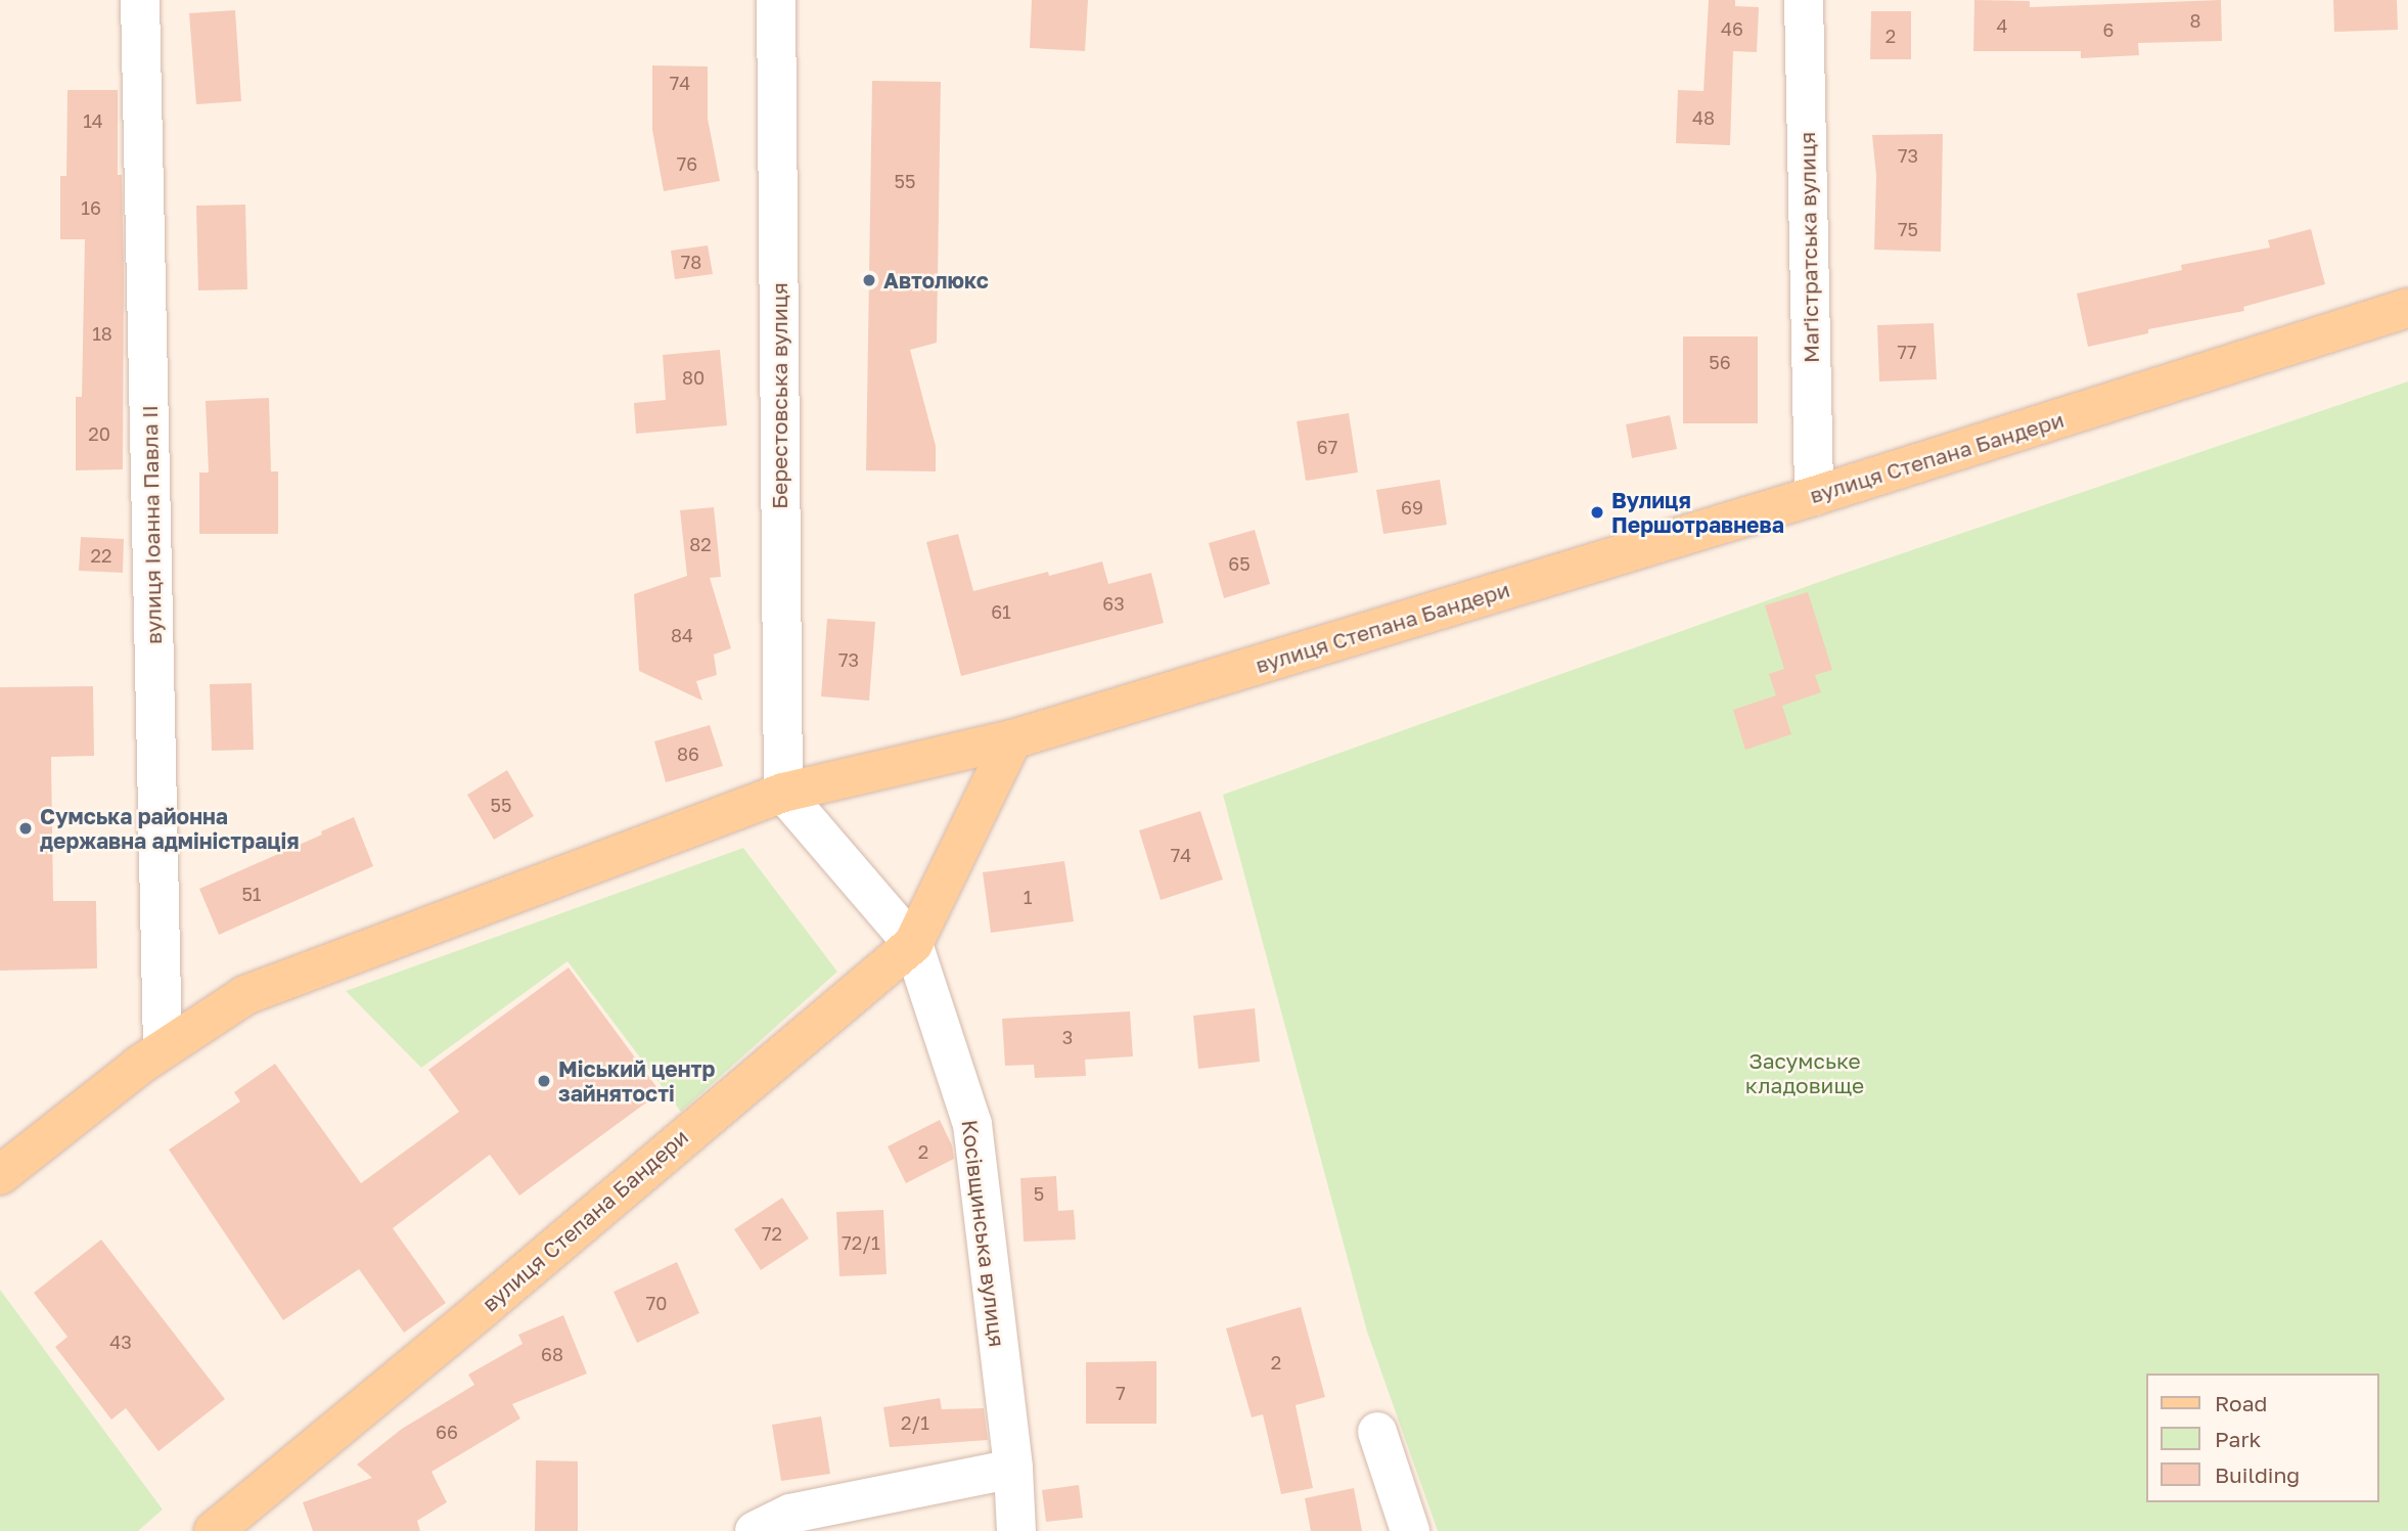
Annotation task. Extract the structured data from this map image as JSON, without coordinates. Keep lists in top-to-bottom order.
{
  "streets": {
    "main road": ["вулиця Степана Бандери"],
    "street": [
      "Маґістратська вулиця",
      "Берестовська вулиця",
      "вулиця Іоанна Павла II",
      "Косівщинська вулиця"
    ]
  },
  "crossings": [
    ["Маґістратська вулиця", "вулиця Степана Бандери"],
    ["Берестовська вулиця", "вулиця Степана Бандери"],
    ["вулиця Степана Бандери", "вулиця Іоанна Павла II"],
    ["вулиця Степана Бандери", "Косівщинська вулиця"]
  ],
  "parks": ["Засумське кладовище"],
  "places": [
    "Автолюкс",
    "Вулиця Першотравнева",
    "Сумська районна державна адміністрація",
    "Міський центр зайнятості"
  ],
  "house_numbers": [
    "8",
    "4",
    "46",
    "6",
    "2",
    "74",
    "48",
    "14",
    "73",
    "76",
    "55",
    "16",
    "75",
    "78",
    "18",
    "77",
    "56",
    "80",
    "20",
    "67",
    "69",
    "82",
    "22",
    "65",
    "63",
    "61",
    "84",
    "73",
    "86",
    "55",
    "74",
    "51",
    "1",
    "3",
    "2",
    "5",
    "72",
    "72/1",
    "70",
    "43",
    "68",
    "2",
    "7",
    "2/1",
    "66"
  ],
  "legend": ["Road", "Park", "Building"]
}
